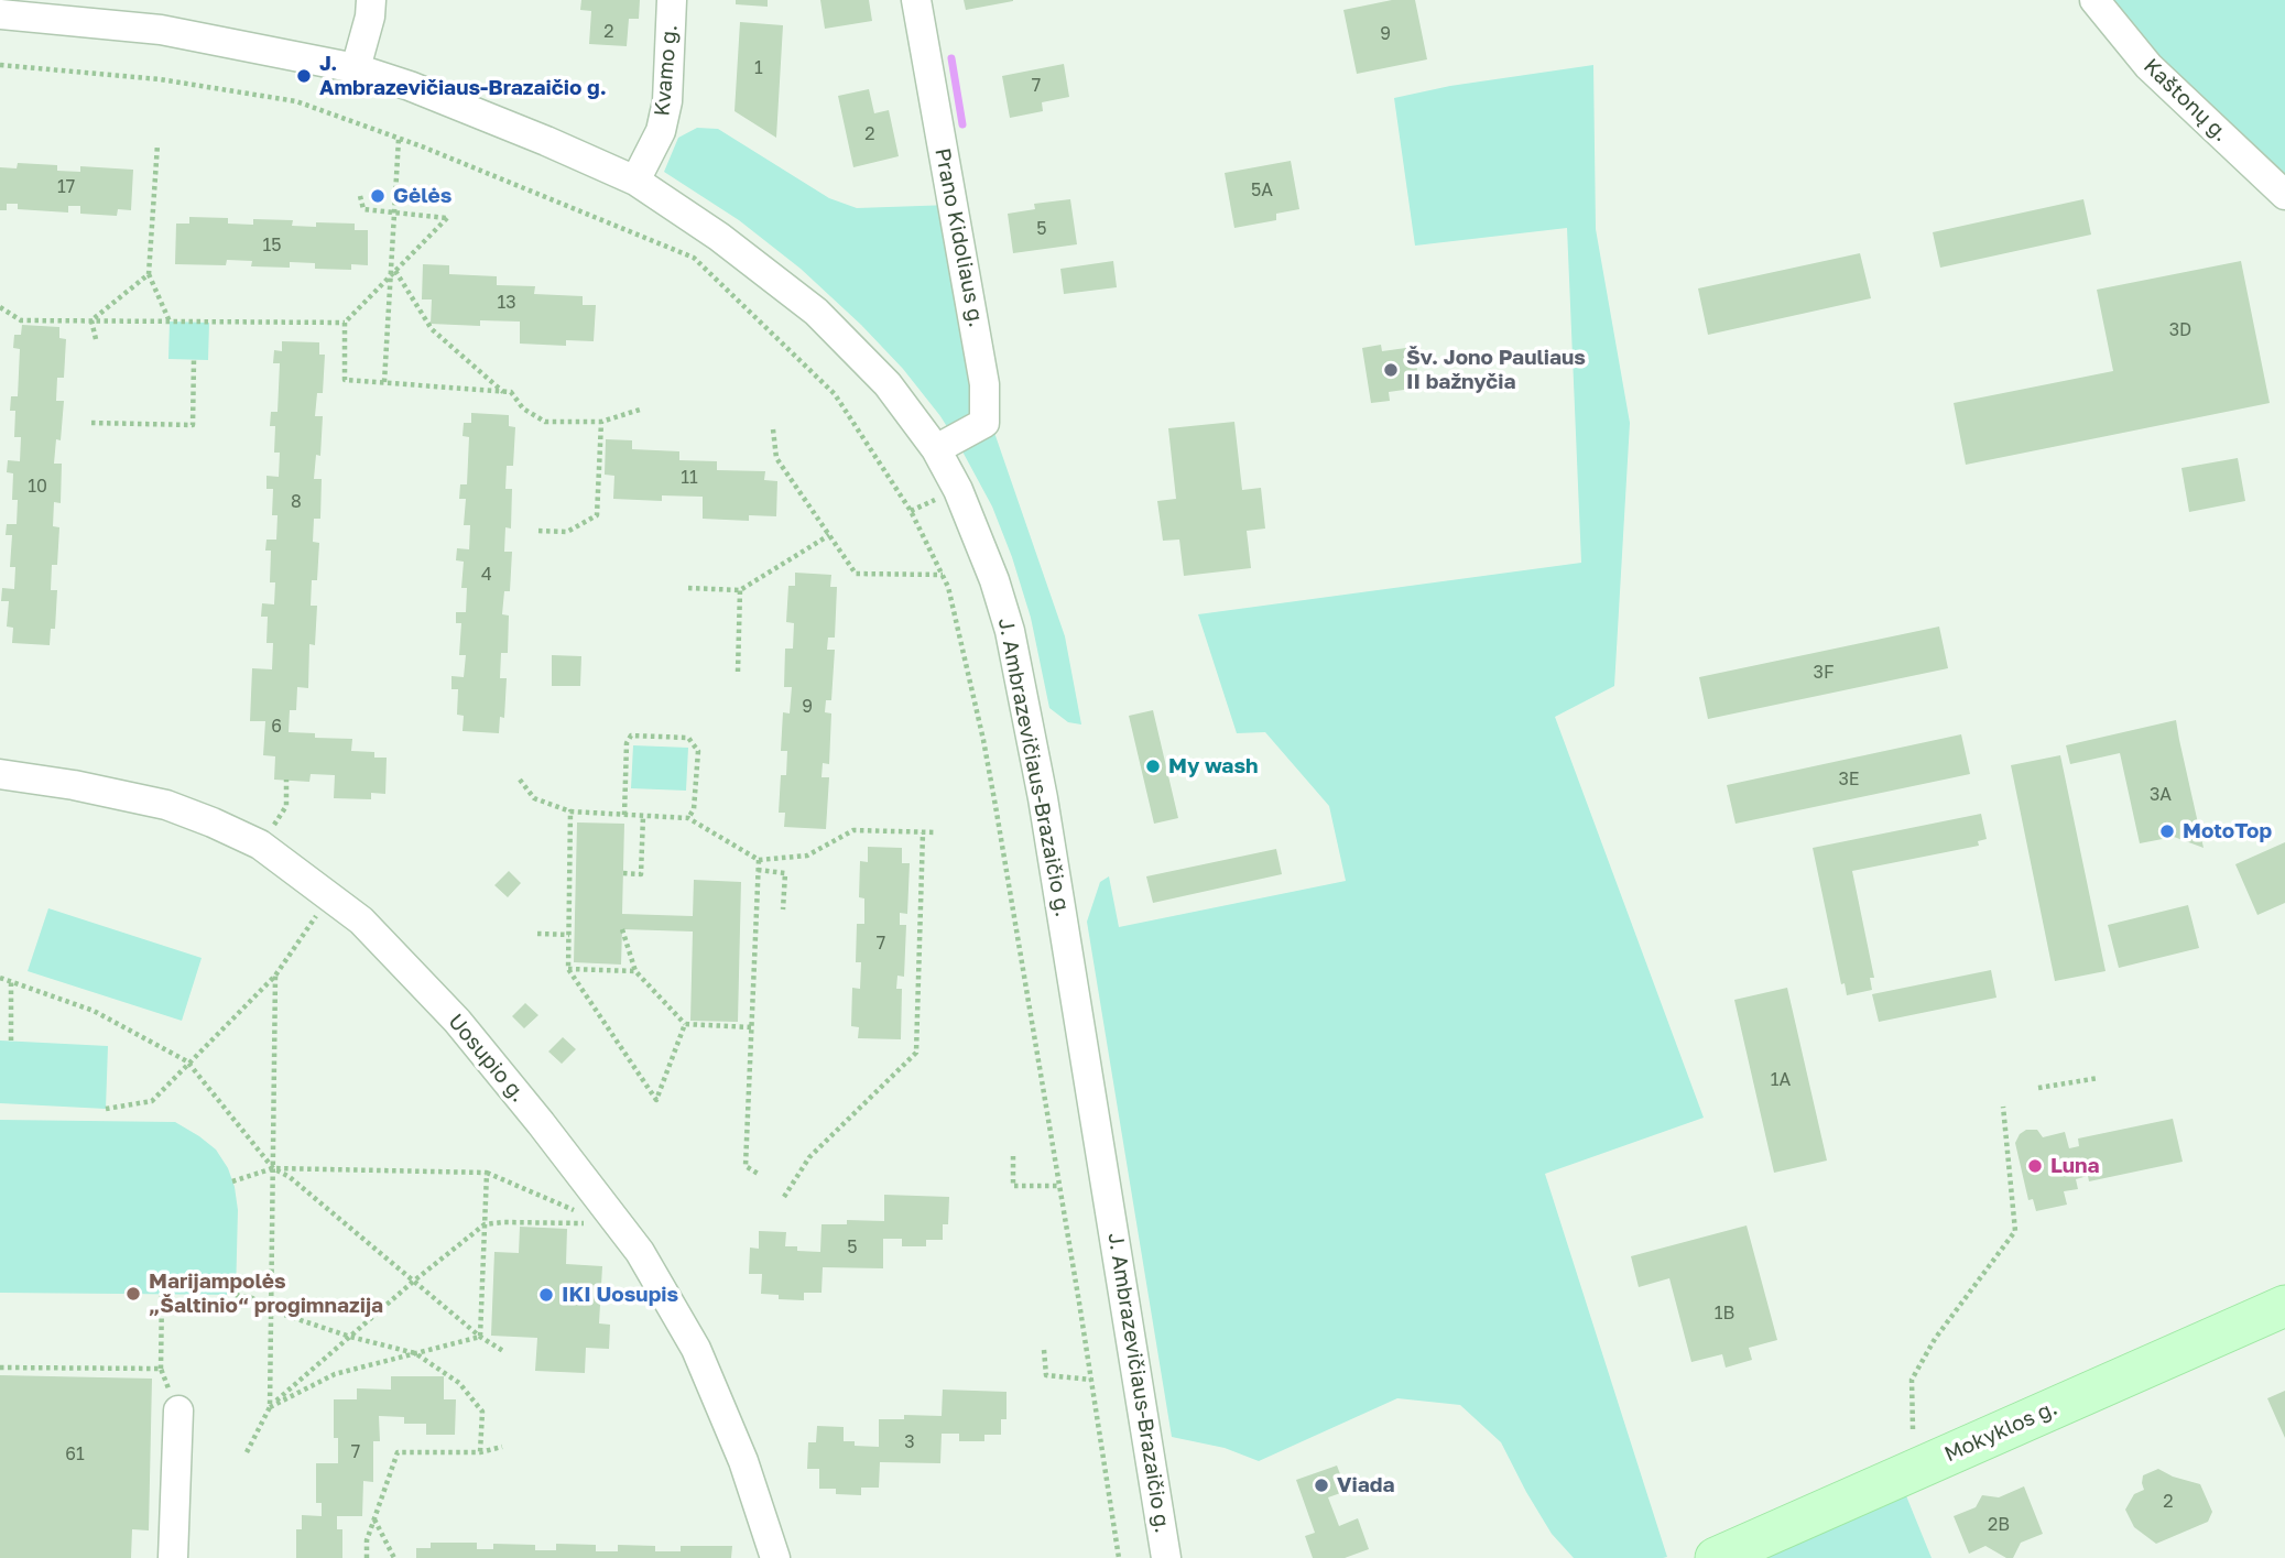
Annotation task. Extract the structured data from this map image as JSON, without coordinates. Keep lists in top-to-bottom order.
{
  "streets": {
    "main road": ["Mokyklos g."],
    "street": [
      "Kvamo g.",
      "Kaštonų g.",
      "Prano Kidoliaus g.",
      "J. Ambrazevičiaus-Brazaičio g.",
      "Uosupio g."
    ]
  },
  "crossings": [
    ["Kvamo g.", "J. Ambrazevičiaus-Brazaičio g."],
    ["Prano Kidoliaus g.", "J. Ambrazevičiaus-Brazaičio g."]
  ],
  "places": [
    "J. Ambrazevičiaus-Brazaičio g.",
    "Gėlės",
    "Šv. Jono Pauliaus II bažnyčia",
    "My wash",
    "MotoTop",
    "Luna",
    "Marijampolės „Šaltinio“ progimnazija",
    "IKI Uosupis",
    "Viada"
  ],
  "house_numbers": [
    "2",
    "9",
    "1",
    "7",
    "2",
    "17",
    "5A",
    "5",
    "15",
    "13",
    "3D",
    "11",
    "10",
    "8",
    "4",
    "3F",
    "9",
    "6",
    "3E",
    "3A",
    "7",
    "1A",
    "5",
    "1B",
    "3",
    "7",
    "61",
    "2",
    "2B"
  ]
}
